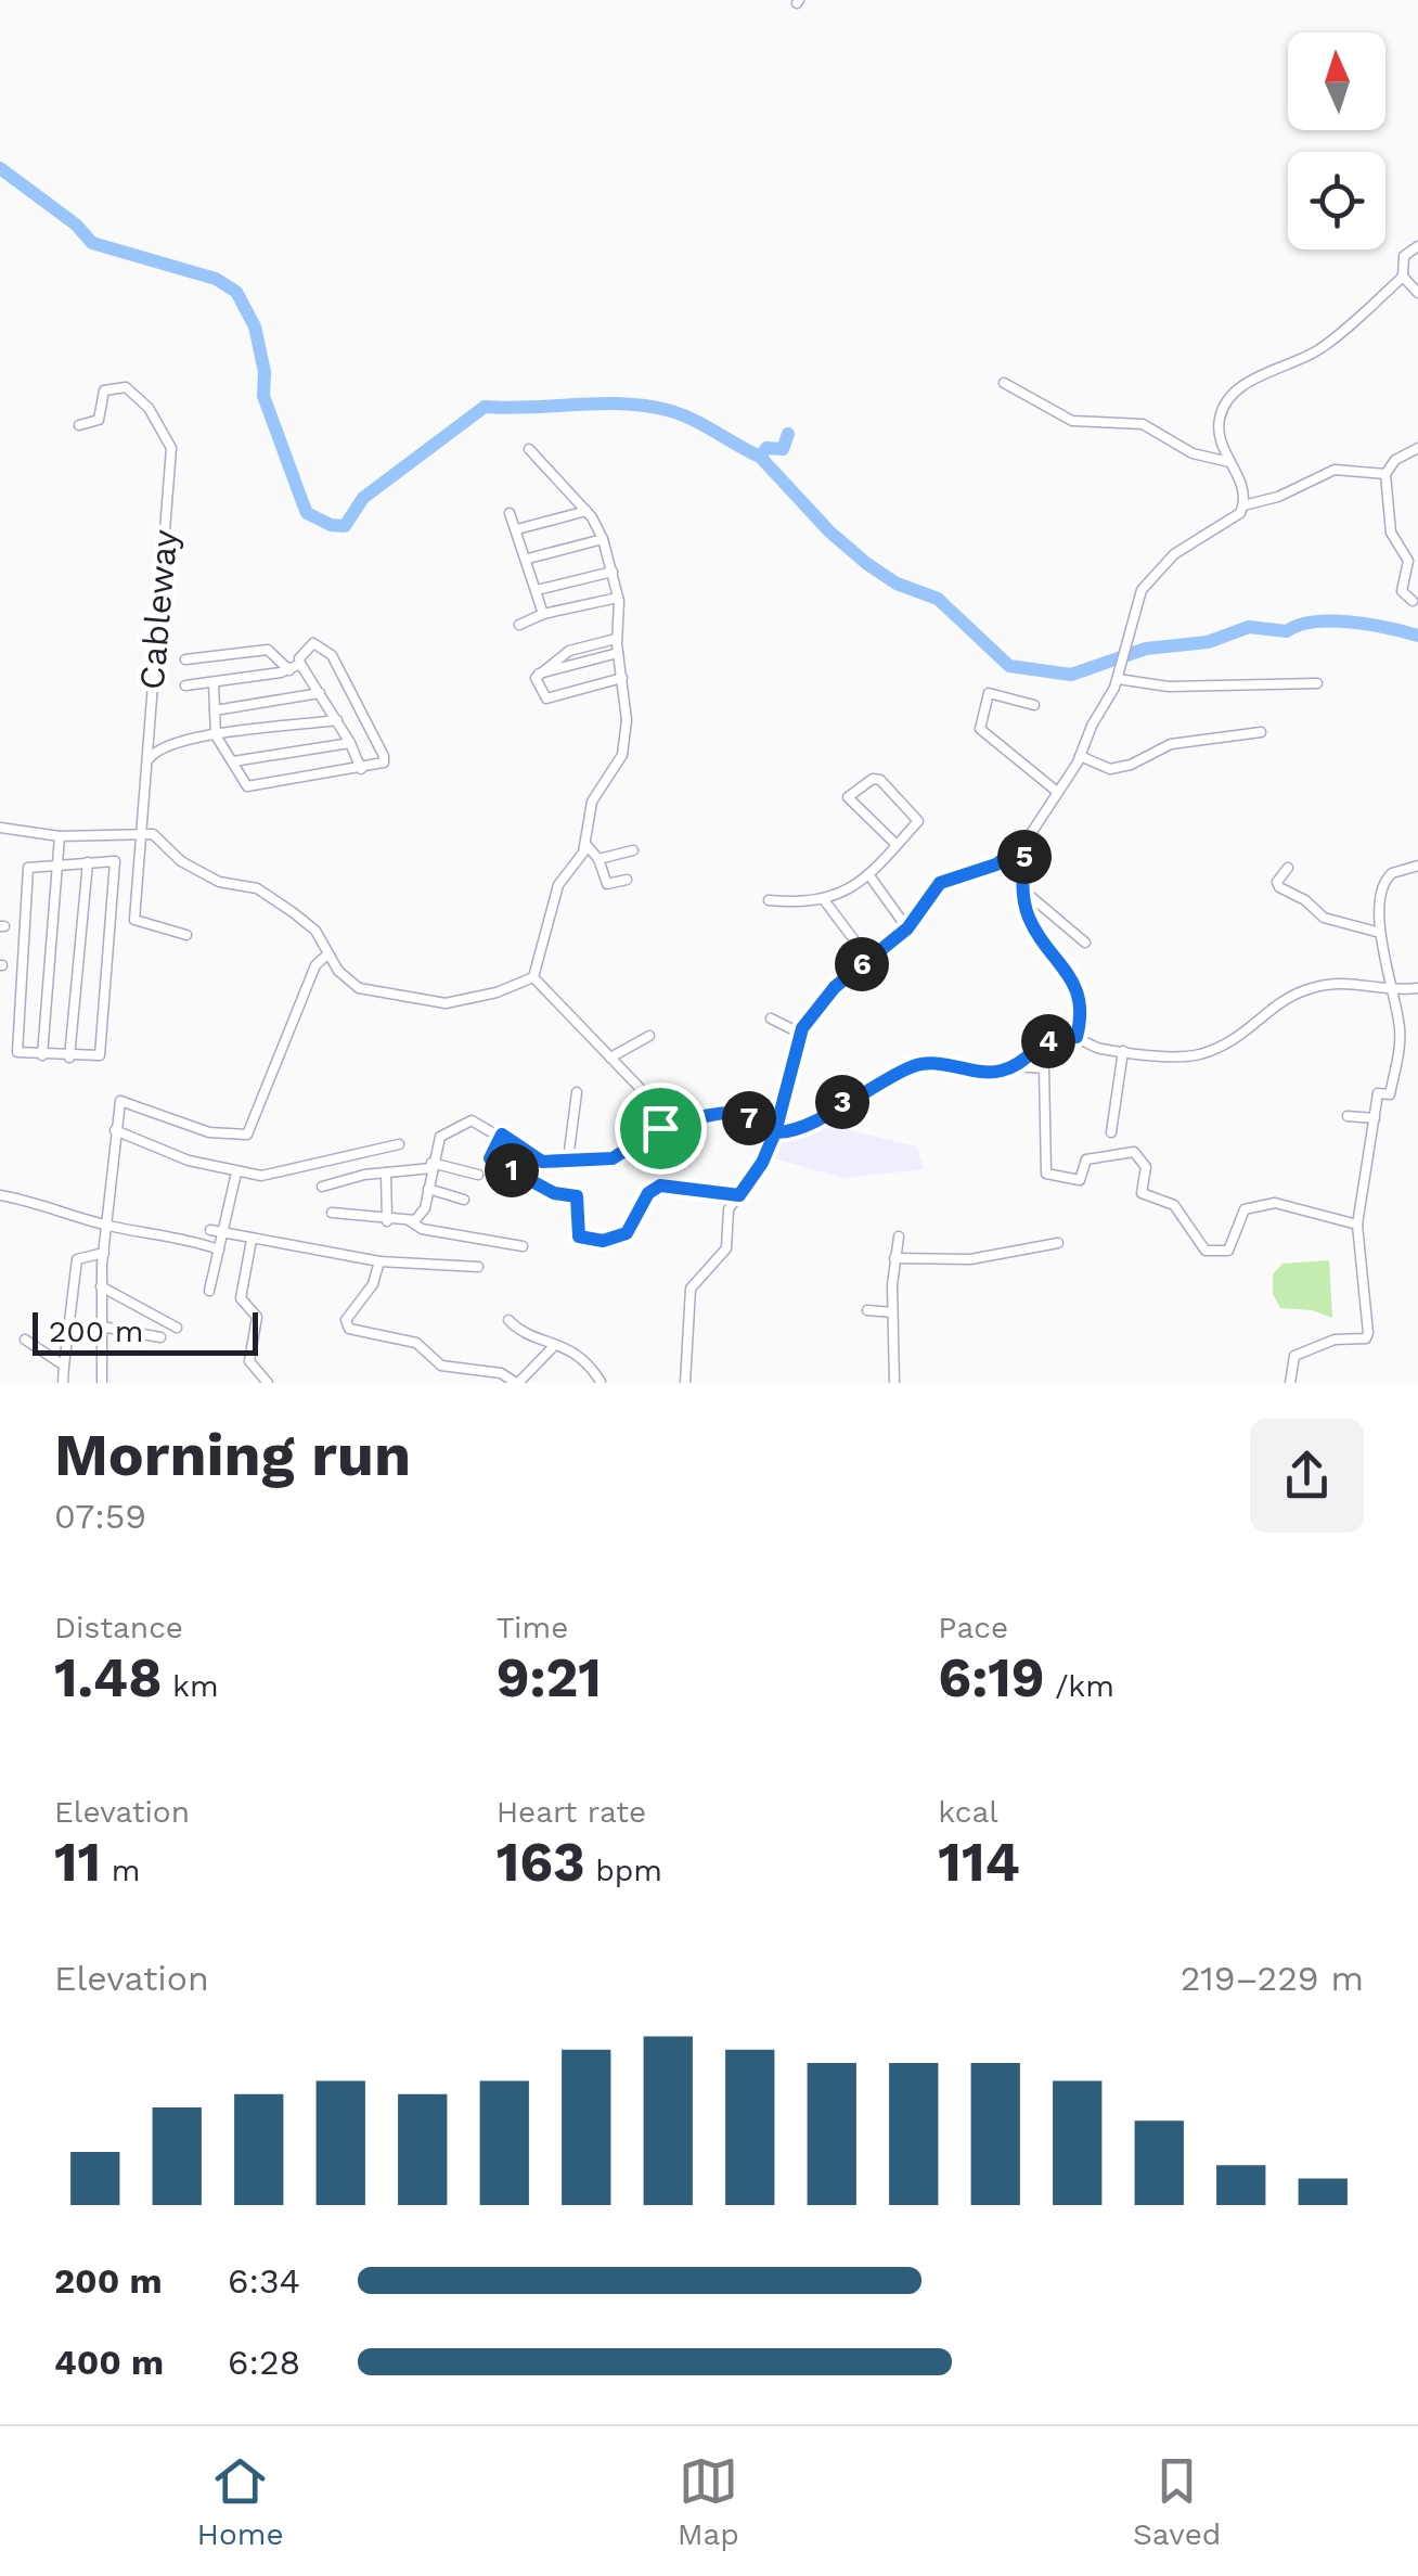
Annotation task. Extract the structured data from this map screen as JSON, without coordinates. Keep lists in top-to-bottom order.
{
  "streets": {
    "street": ["Cableway"]
  },
  "scale_bar": "200 m",
  "north": "top",
  "page": {
    "pins": [
      "5",
      "6",
      "4",
      "3",
      "7",
      "1"
    ],
    "scale": "200 m",
    "heading": ["Morning run", "07:59"],
    "stats": [
      ["Distance", "1.48 km"],
      ["Time", "9:21"],
      ["Pace", "6:19 /km"],
      ["Elevation", "11 m"],
      ["Heart rate", "163 bpm"],
      ["kcal", "114"]
    ],
    "chart": ["Elevation", "219–229 m"],
    "list": [
      {
        "name": "200 m",
        "note": "6:34"
      },
      {
        "name": "400 m",
        "note": "6:28"
      }
    ],
    "tabs": ["Home", "Map", "Saved"]
  }
}
